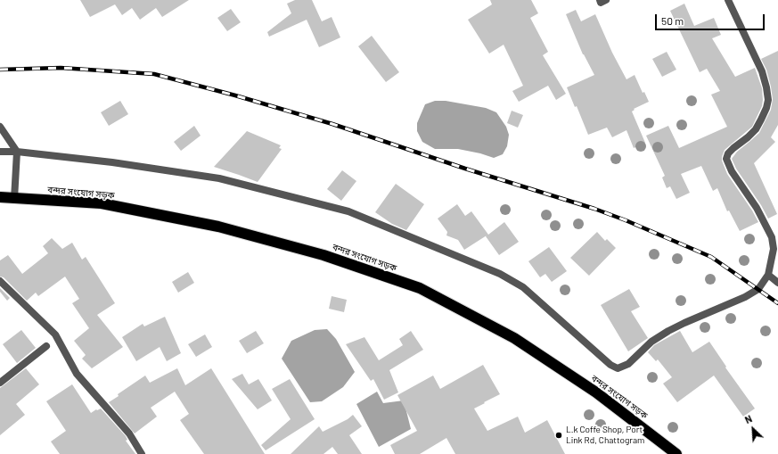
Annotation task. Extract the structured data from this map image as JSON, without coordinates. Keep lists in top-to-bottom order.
{
  "streets": {
    "highway": ["বন্দর সংযোগ সড়ক"]
  },
  "places": ["L.k Coffe Shop, Port Link Rd, Chattogram"],
  "scale_bar": "50 m",
  "north": "top left"
}
